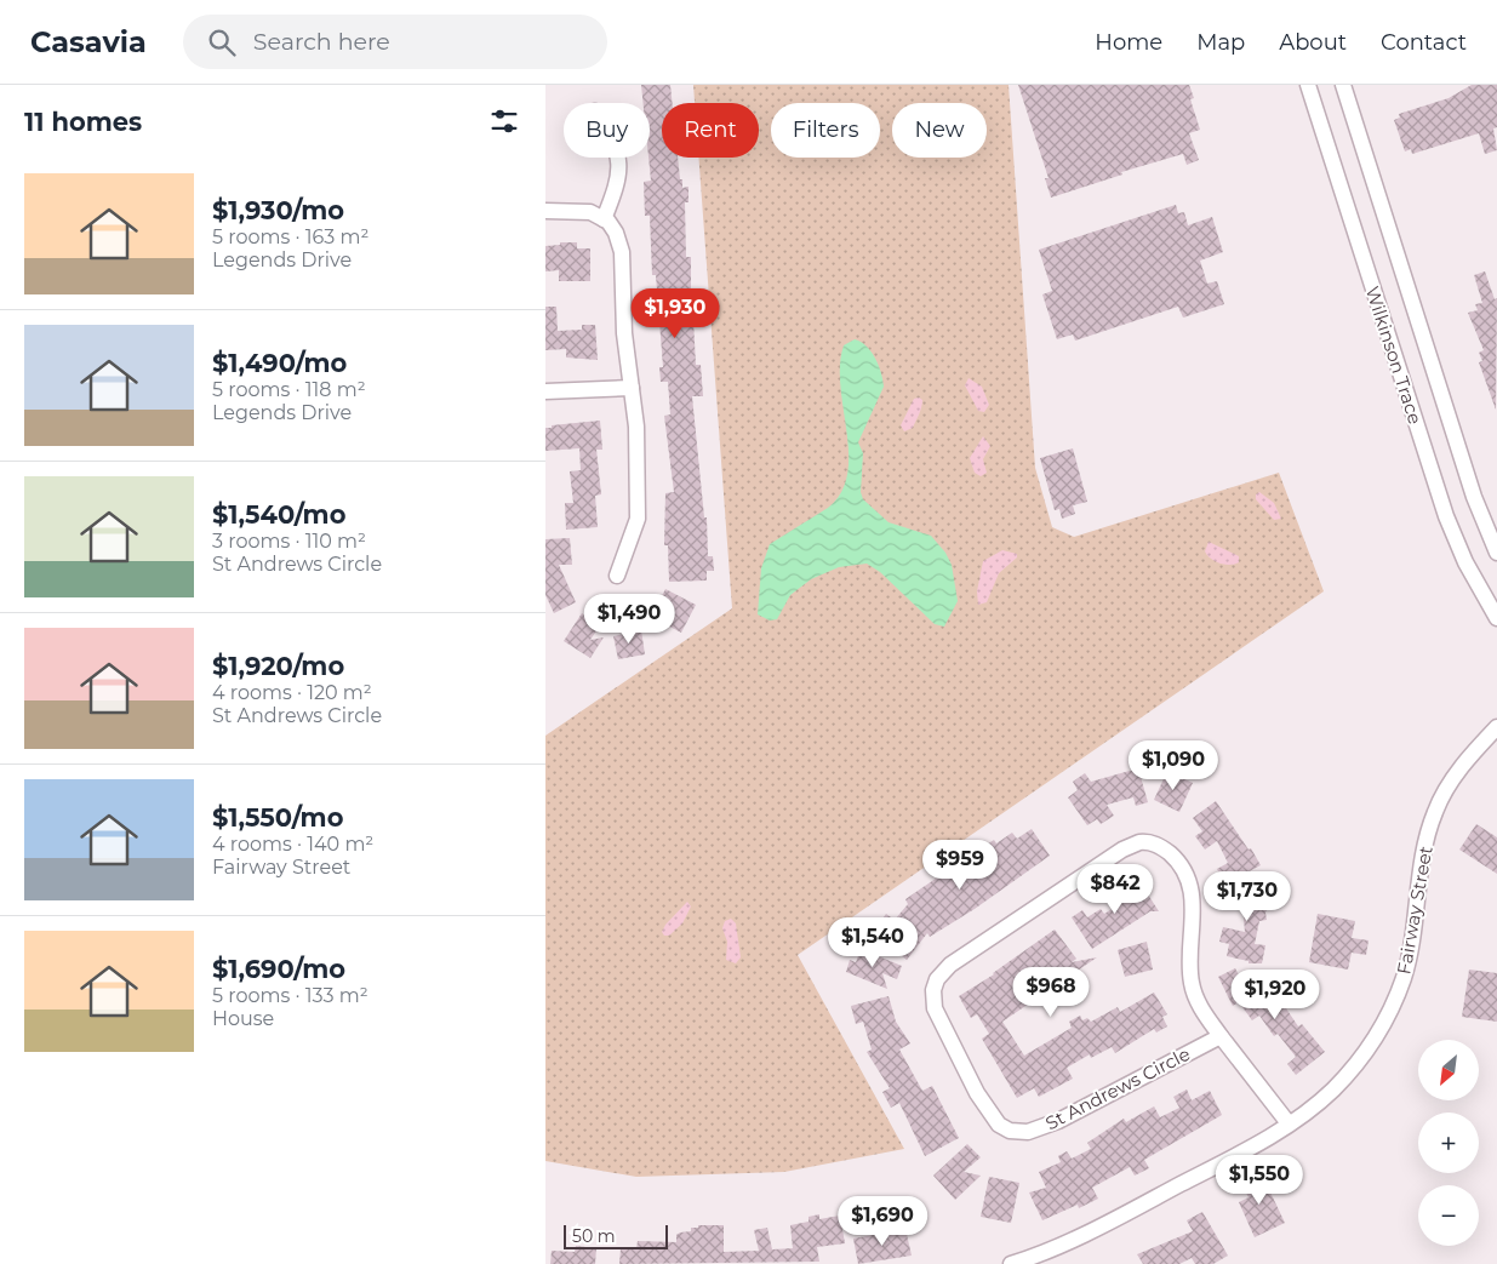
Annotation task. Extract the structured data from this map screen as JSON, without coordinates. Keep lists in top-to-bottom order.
{
  "streets": {
    "street": ["Wilkinson Trace", "Fairway Street", "St Andrews Circle"]
  },
  "crossings": [
    ["Fairway Street", "St Andrews Circle"]
  ],
  "scale_bar": "50 m",
  "north": "bottom left",
  "page": {
    "header": "Casavia",
    "search": "Search here",
    "nav": [
      "Home",
      "Map",
      "About",
      "Contact"
    ],
    "heading": "11 homes",
    "chip": [
      "Buy",
      "Rent",
      "Filters",
      "New"
    ],
    "list": [
      {
        "name": "$1,930/mo",
        "note": "5 rooms · 163 m² · Legends Drive"
      },
      {
        "name": "$1,490/mo",
        "note": "5 rooms · 118 m² · Legends Drive"
      },
      {
        "name": "$1,540/mo",
        "note": "3 rooms · 110 m² · St Andrews Circle"
      },
      {
        "name": "$1,920/mo",
        "note": "4 rooms · 120 m² · St Andrews Circle"
      },
      {
        "name": "$1,550/mo",
        "note": "4 rooms · 140 m² · Fairway Street"
      },
      {
        "name": "$1,690/mo",
        "note": "5 rooms · 133 m² · House"
      }
    ],
    "price": [
      "$1,930",
      "$1,490",
      "$1,090",
      "$959",
      "$842",
      "$1,730",
      "$1,540",
      "$968",
      "$1,920",
      "$1,550",
      "$1,690"
    ],
    "map_buttons": ["+", "−"],
    "scale": "50 m"
  }
}
